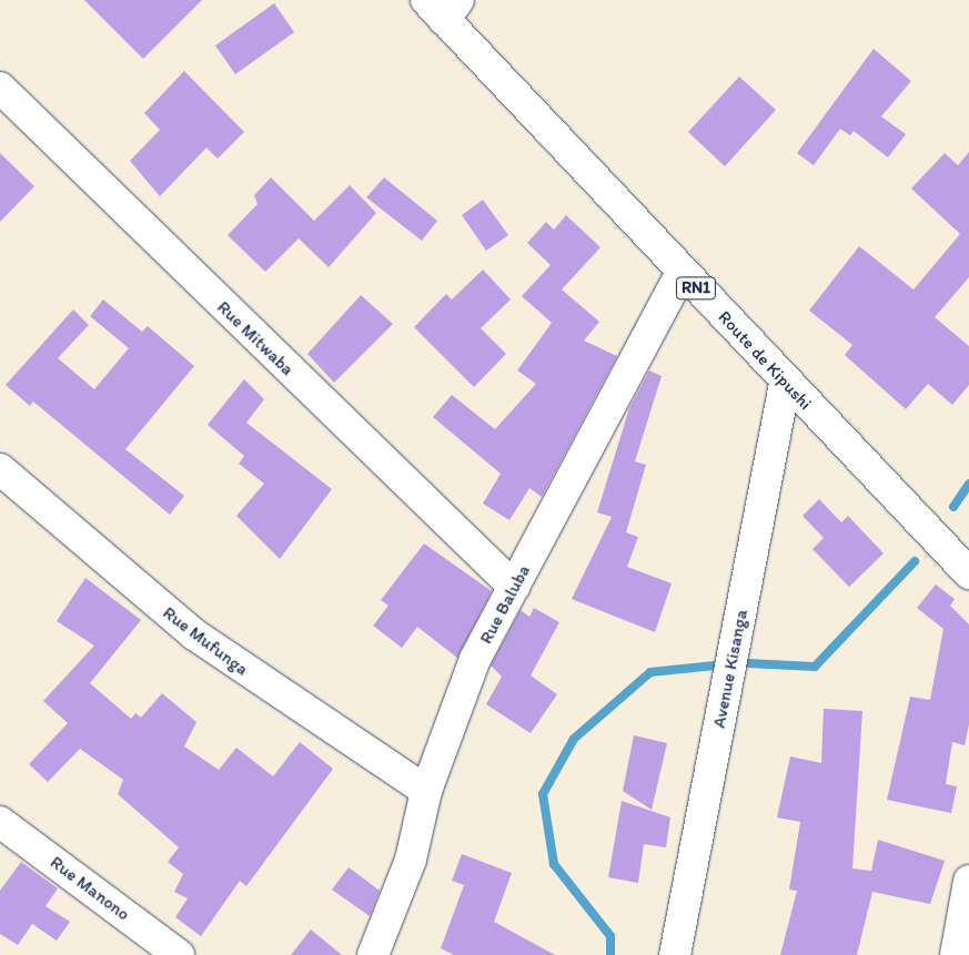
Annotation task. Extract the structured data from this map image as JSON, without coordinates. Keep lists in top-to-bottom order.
{
  "streets": {
    "main road": [
      "RN1",
      "Rue Mitwaba",
      "Route de Kipushi",
      "Rue Baluba",
      "Rue Mufunga",
      "Avenue Kisanga",
      "Rue Manono"
    ]
  },
  "crossings": [
    ["Rue Mitwaba", "Rue Baluba"],
    ["Route de Kipushi", "Rue Baluba"],
    ["Route de Kipushi", "Avenue Kisanga"],
    ["Rue Baluba", "Rue Mufunga"]
  ]
}
